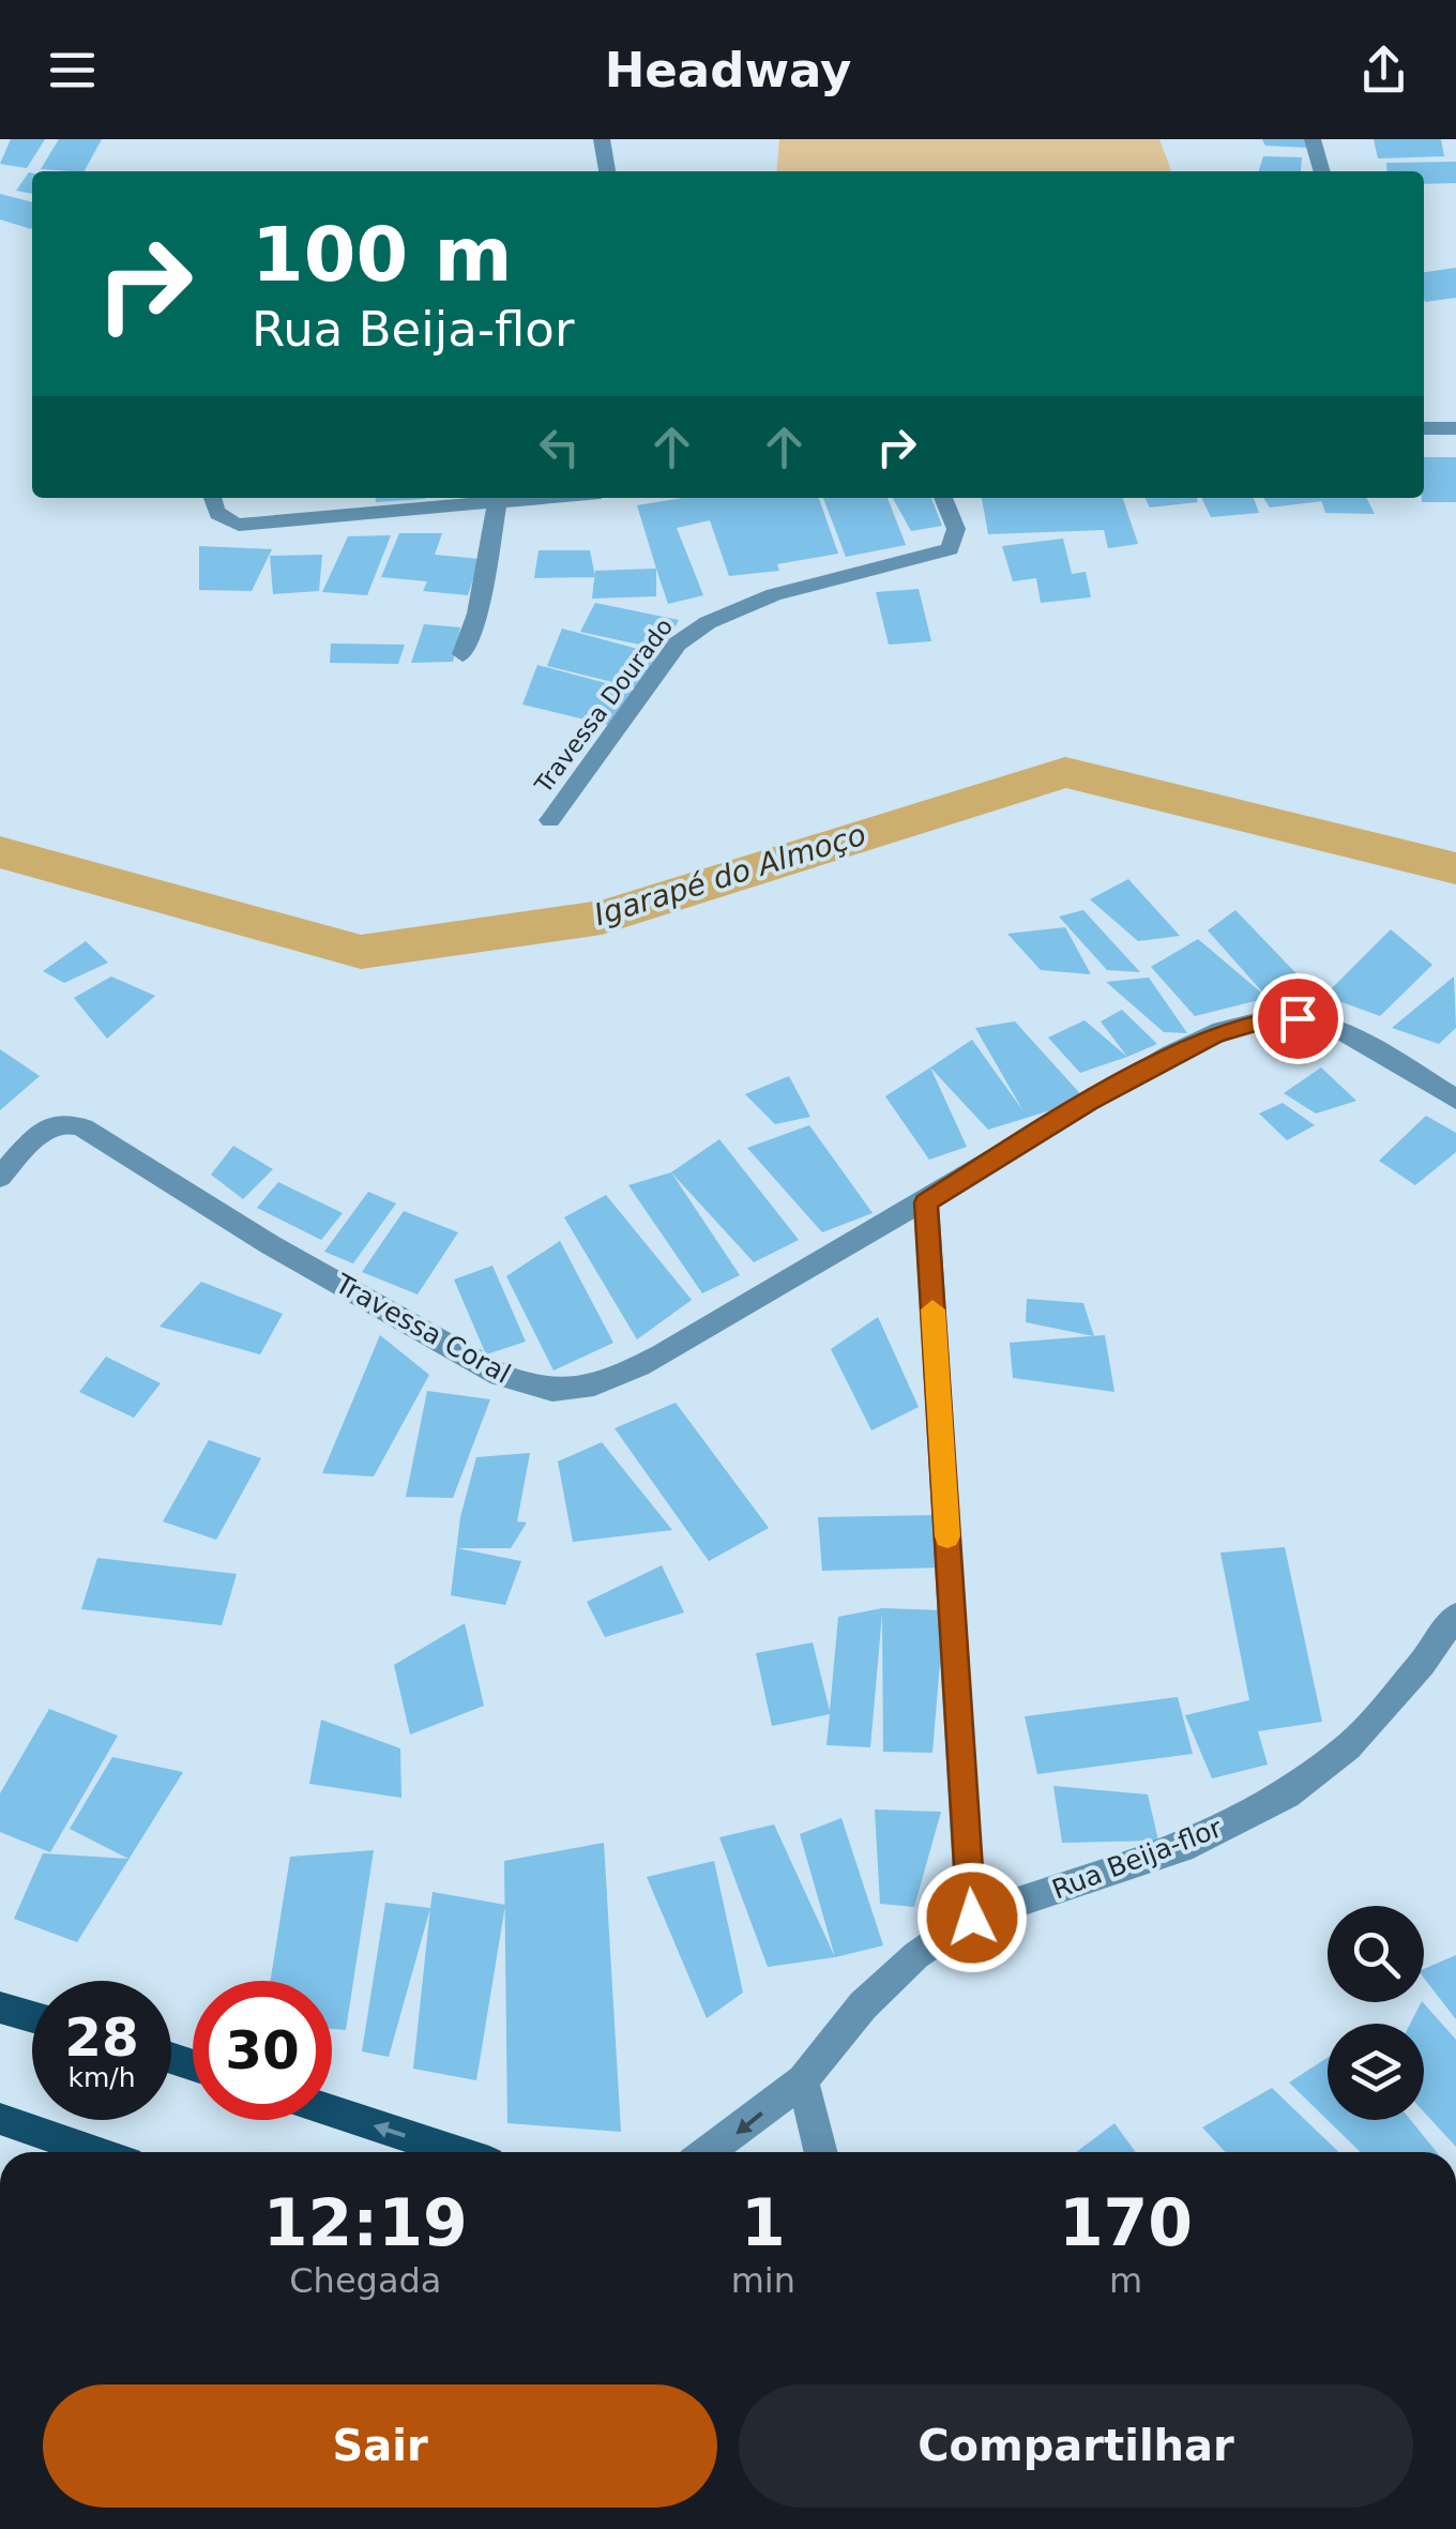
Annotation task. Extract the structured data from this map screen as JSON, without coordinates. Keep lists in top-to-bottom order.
{
  "streets": {
    "street": ["Travessa Dourado", "Travessa Coral", "Rua Beija-flor"]
  },
  "water": ["Igarapé do Almoço"],
  "page": {
    "header": "Headway",
    "turn": ["100 m", "Rua Beija-flor"],
    "speed": "28 km/h",
    "limit": "30",
    "eta": [
      "12:19",
      "Chegada",
      "1",
      "min",
      "170",
      "m"
    ],
    "buttons": ["Sair", "Compartilhar"]
  }
}
